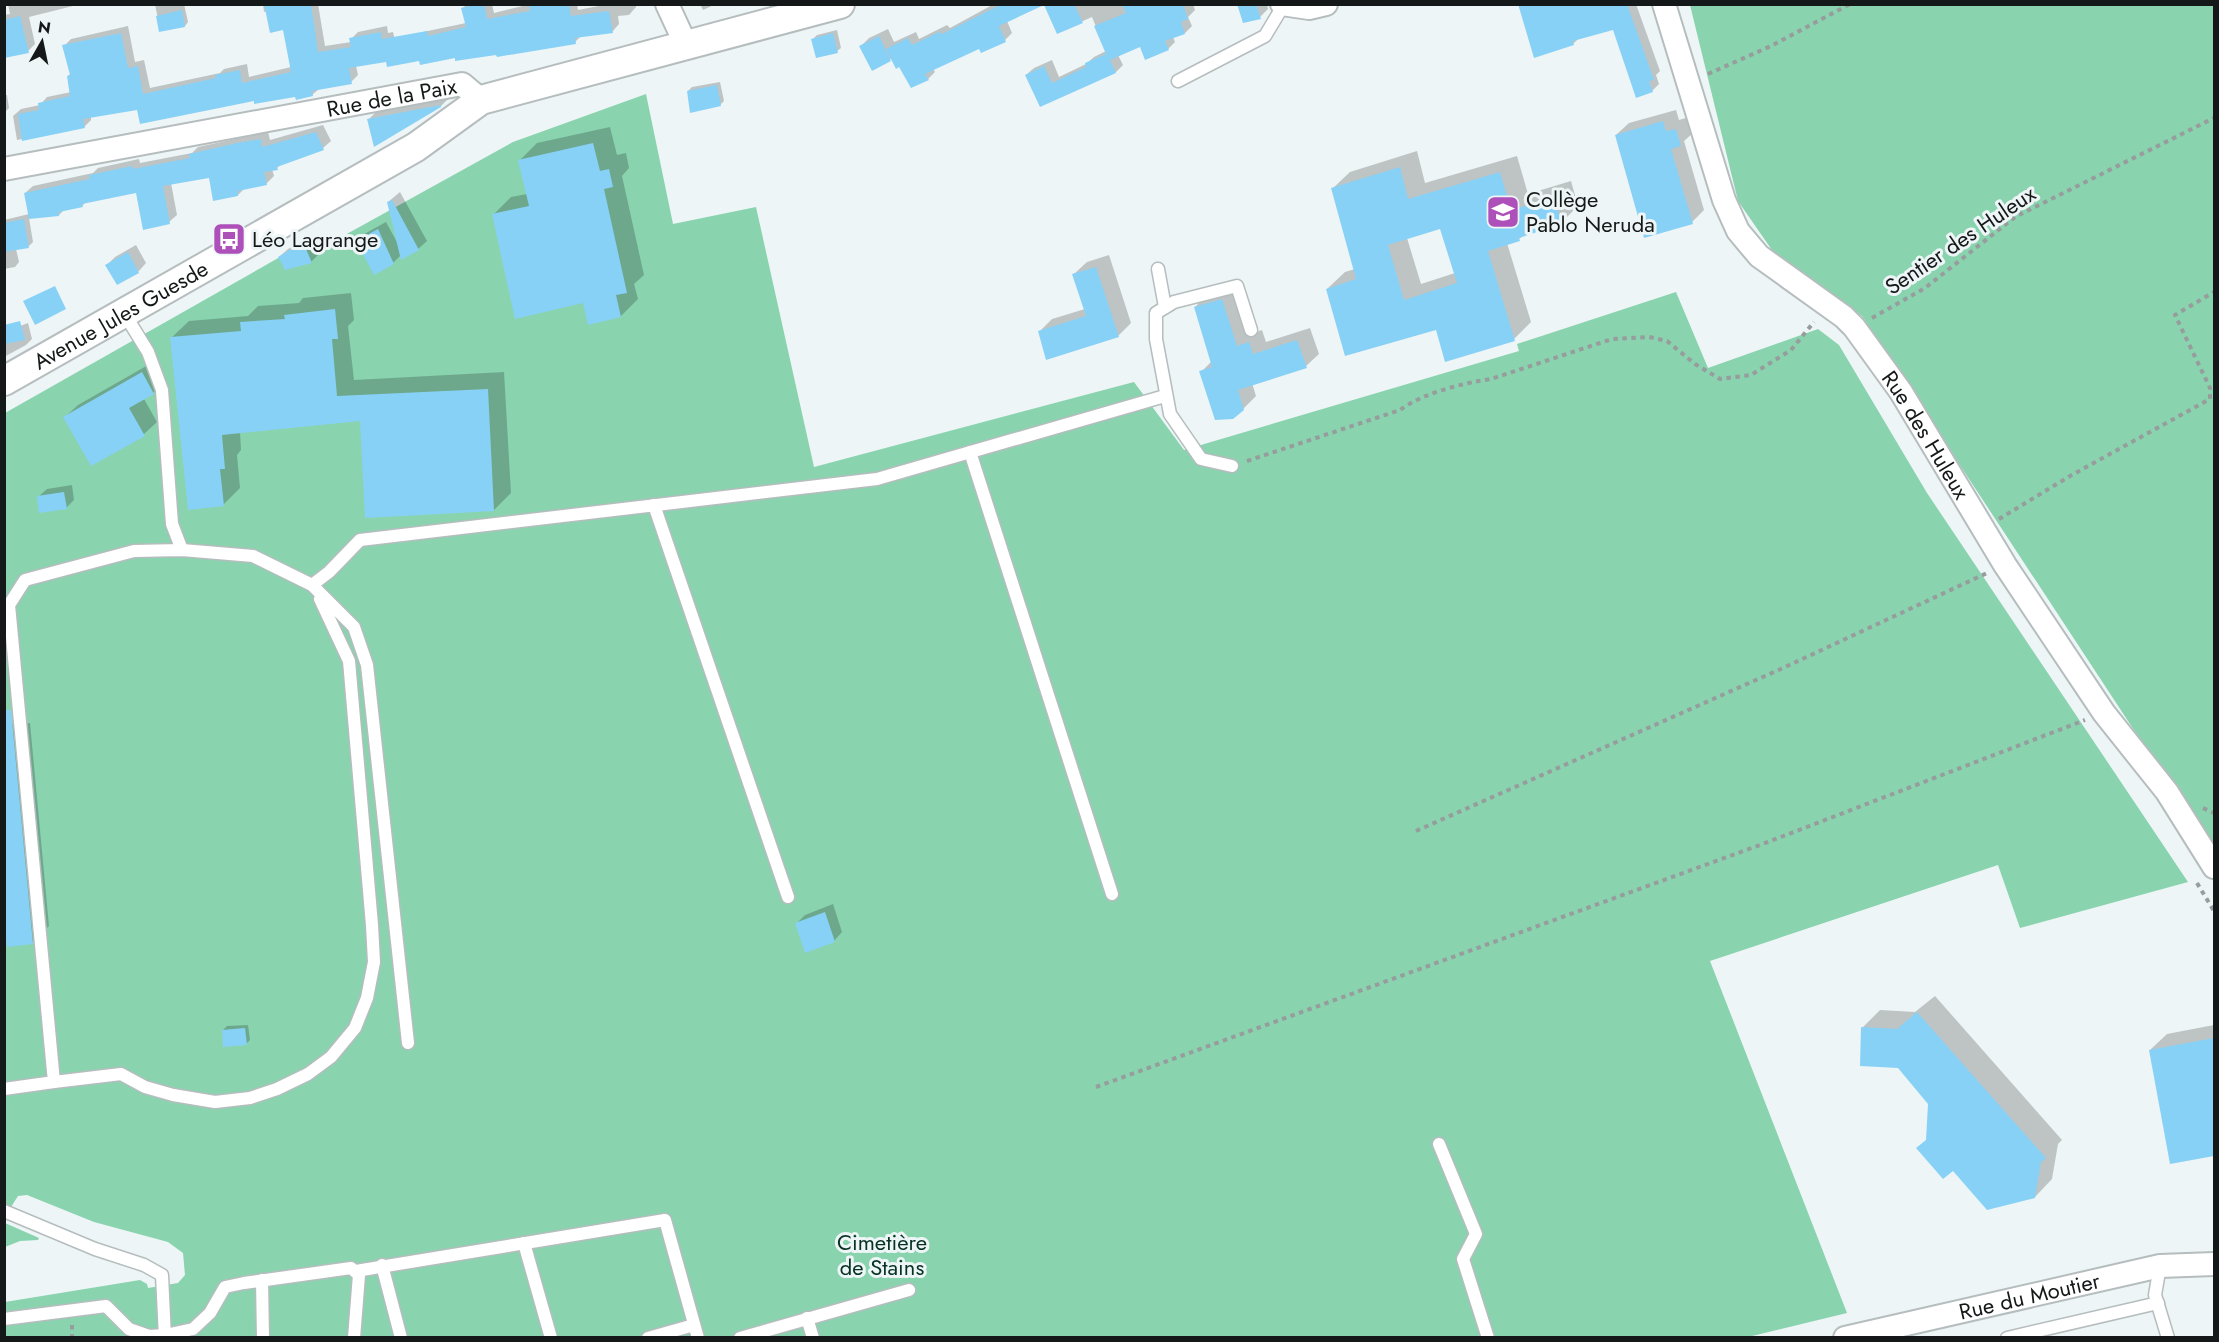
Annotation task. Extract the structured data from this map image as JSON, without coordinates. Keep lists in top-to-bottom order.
{
  "streets": {
    "street": [
      "Rue de la Paix",
      "Avenue Jules Guesde",
      "Rue des Huleux",
      "Rue du Moutier"
    ],
    "path": ["Sentier des Huleux"]
  },
  "crossings": [
    ["Rue de la Paix", "Avenue Jules Guesde"],
    ["Sentier des Huleux", "Rue des Huleux"]
  ],
  "parks": ["Cimetière de Stains"],
  "places": {
    "school or university": ["Collège Pablo Neruda"],
    "bus stop": ["Léo Lagrange"]
  },
  "north": "top"
}
